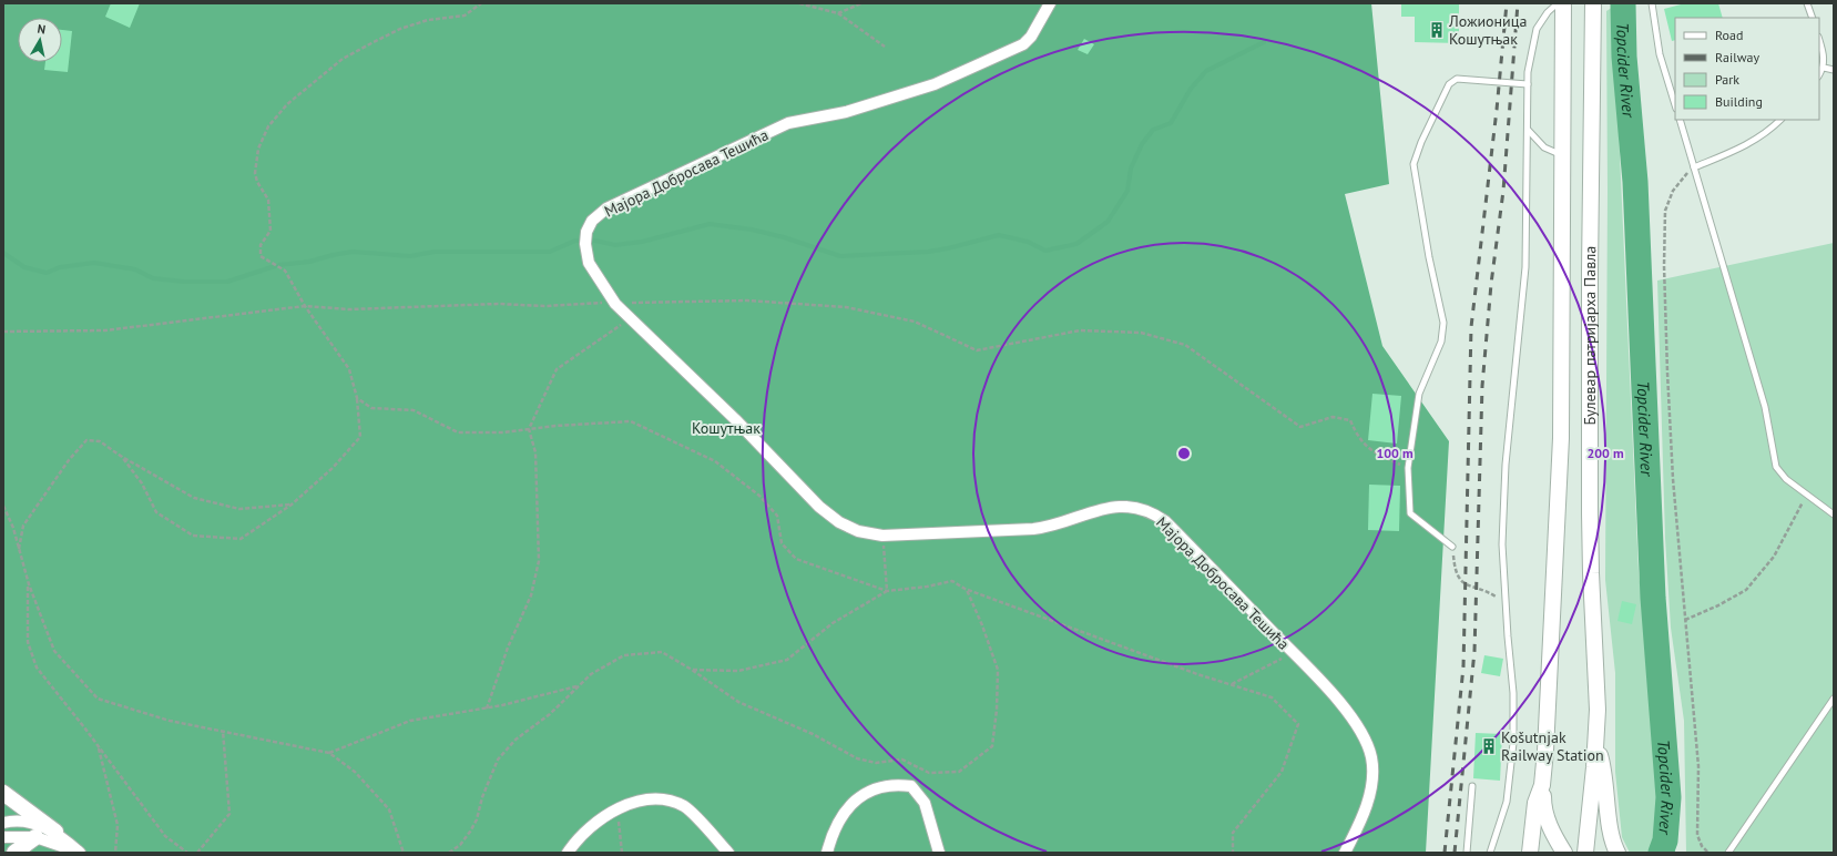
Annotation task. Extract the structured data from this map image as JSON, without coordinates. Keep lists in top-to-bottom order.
{
  "streets": {
    "main road": ["Булевар патријарха Павла"],
    "street": ["Мајора Добросава Тешића"]
  },
  "water": ["Topcider River"],
  "parks": ["Кошутњак"],
  "places": {
    "building": ["Ложионица Кошутњак", "Košutnjak Railway Station"]
  },
  "legend": [
    "Road",
    "Railway",
    "Park",
    "Building"
  ],
  "north": "top",
  "rings": ["100 m", "200 m"]
}
